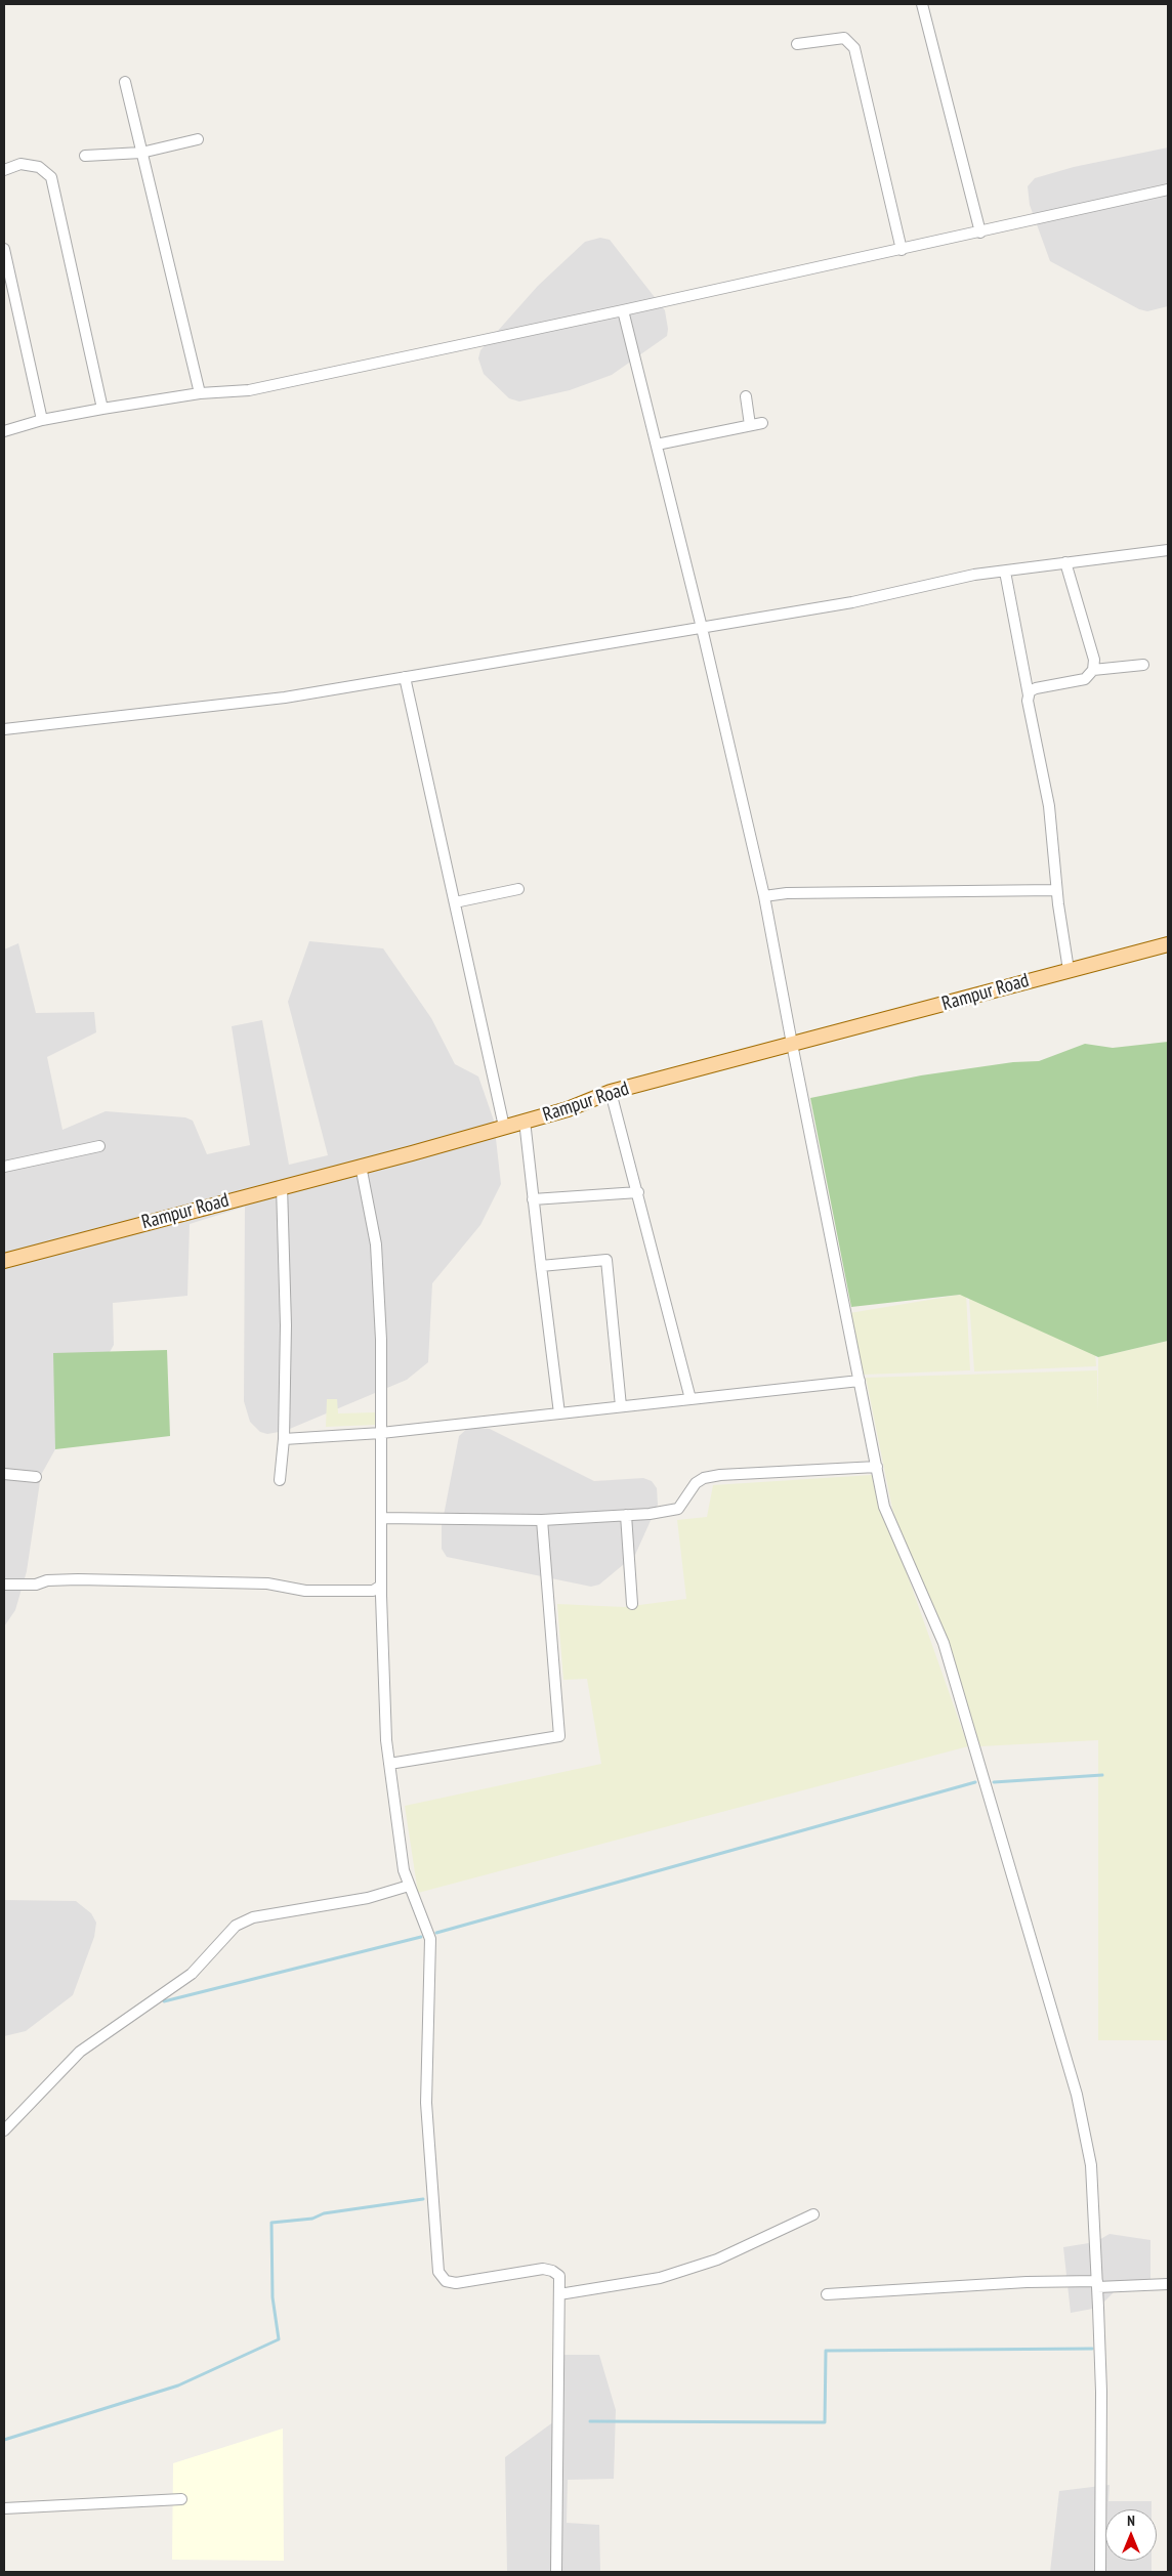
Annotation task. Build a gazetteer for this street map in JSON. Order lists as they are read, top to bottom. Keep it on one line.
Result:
{"streets":{"main road":["Rampur Road"]},"north":"top"}
